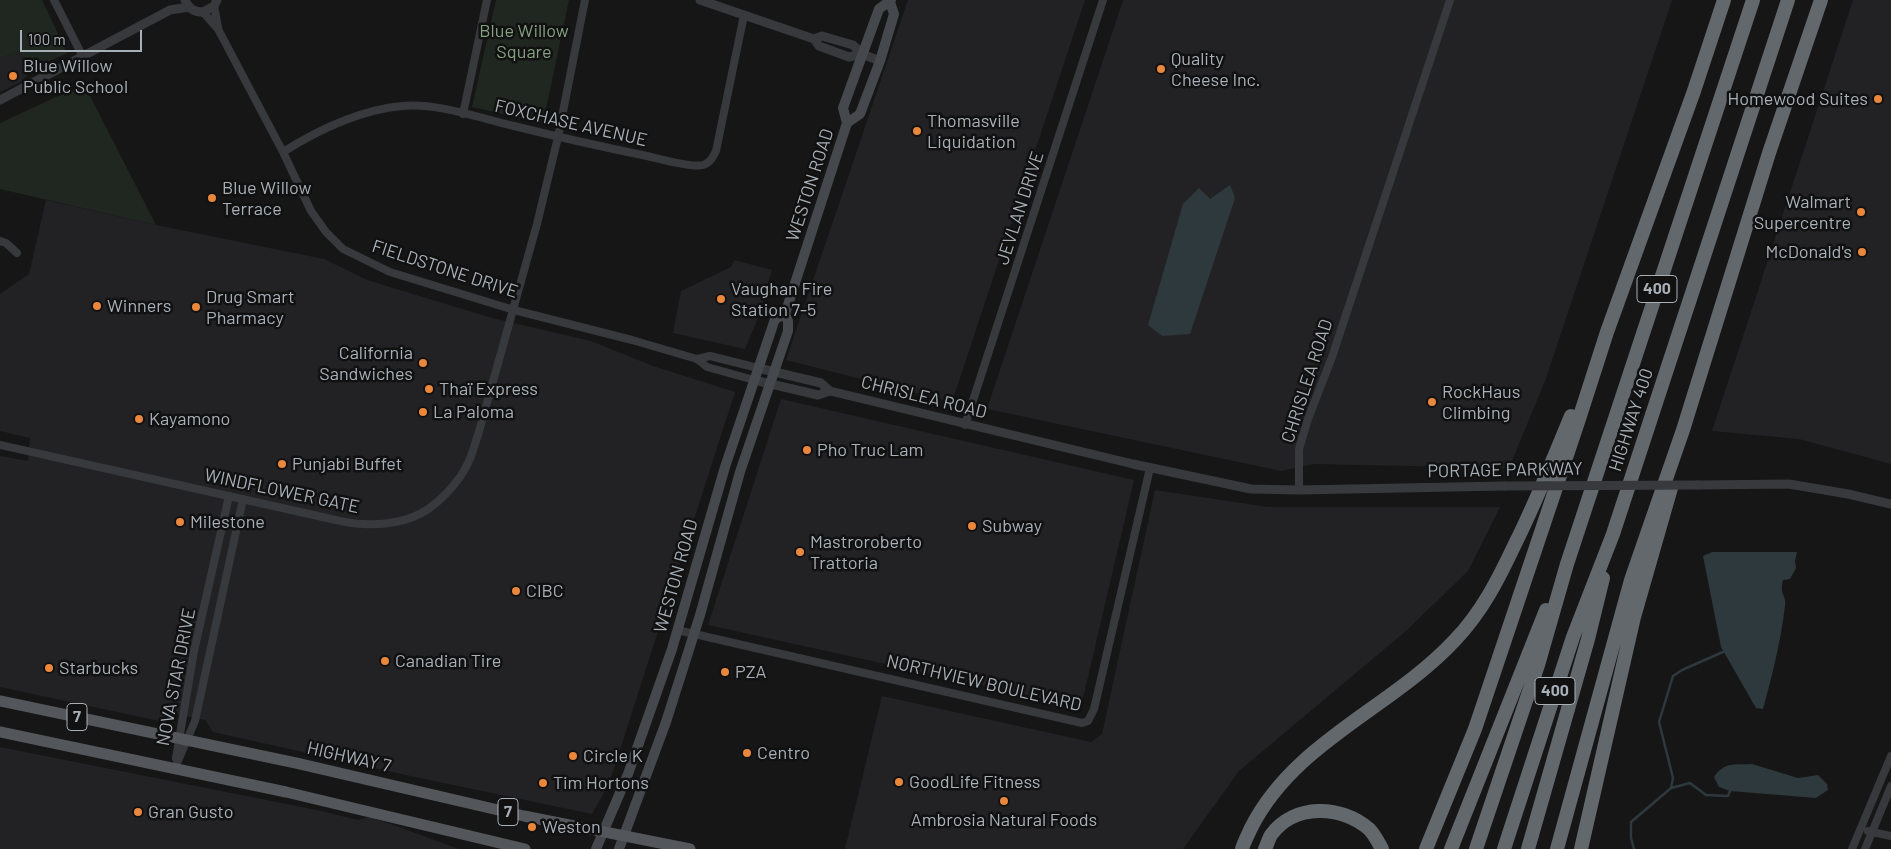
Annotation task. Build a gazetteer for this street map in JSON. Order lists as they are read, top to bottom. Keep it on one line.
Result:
{"streets":{"highway":["400","HIGHWAY 400"],"main road":["WESTON ROAD","7","HIGHWAY 7"],"street":["FOXCHASE AVENUE","JEVLAN DRIVE","FIELDSTONE DRIVE","CHRISLEA ROAD","PORTAGE PARKWAY","WINDFLOWER GATE","NOVA STAR DRIVE","NORTHVIEW BOULEVARD"]},"crossings":[["FOXCHASE AVENUE","FIELDSTONE DRIVE"],["FOXCHASE AVENUE","WINDFLOWER GATE"],["WESTON ROAD","FIELDSTONE DRIVE"],["WESTON ROAD","CHRISLEA ROAD"],["WESTON ROAD","NORTHVIEW BOULEVARD"],["WESTON ROAD","HIGHWAY 7"],["JEVLAN DRIVE","CHRISLEA ROAD"],["FIELDSTONE DRIVE","CHRISLEA ROAD"],["FIELDSTONE DRIVE","WINDFLOWER GATE"],["CHRISLEA ROAD","PORTAGE PARKWAY"],["CHRISLEA ROAD","NORTHVIEW BOULEVARD"],["WINDFLOWER GATE","NOVA STAR DRIVE"],["NOVA STAR DRIVE","7"],["NOVA STAR DRIVE","HIGHWAY 7"]],"parks":["Blue Willow Square"],"places":["Quality Cheese Inc.","Blue Willow Public School","Homewood Suites","Thomasville Liquidation","Blue Willow Terrace","Walmart Supercentre","McDonald's","Vaughan Fire Station 7-5","Winners","Drug Smart Pharmacy","California Sandwiches","Thaï Express","RockHaus Climbing","La Paloma","Kayamono","Pho Truc Lam","Punjabi Buffet","Milestone","Subway","Mastroroberto Trattoria","CIBC","Canadian Tire","Starbucks","PZA","Centro","Circle K","GoodLife Fitness","Tim Hortons","Ambrosia Natural Foods","Gran Gusto","Weston"],"scale_bar":"100 m"}
